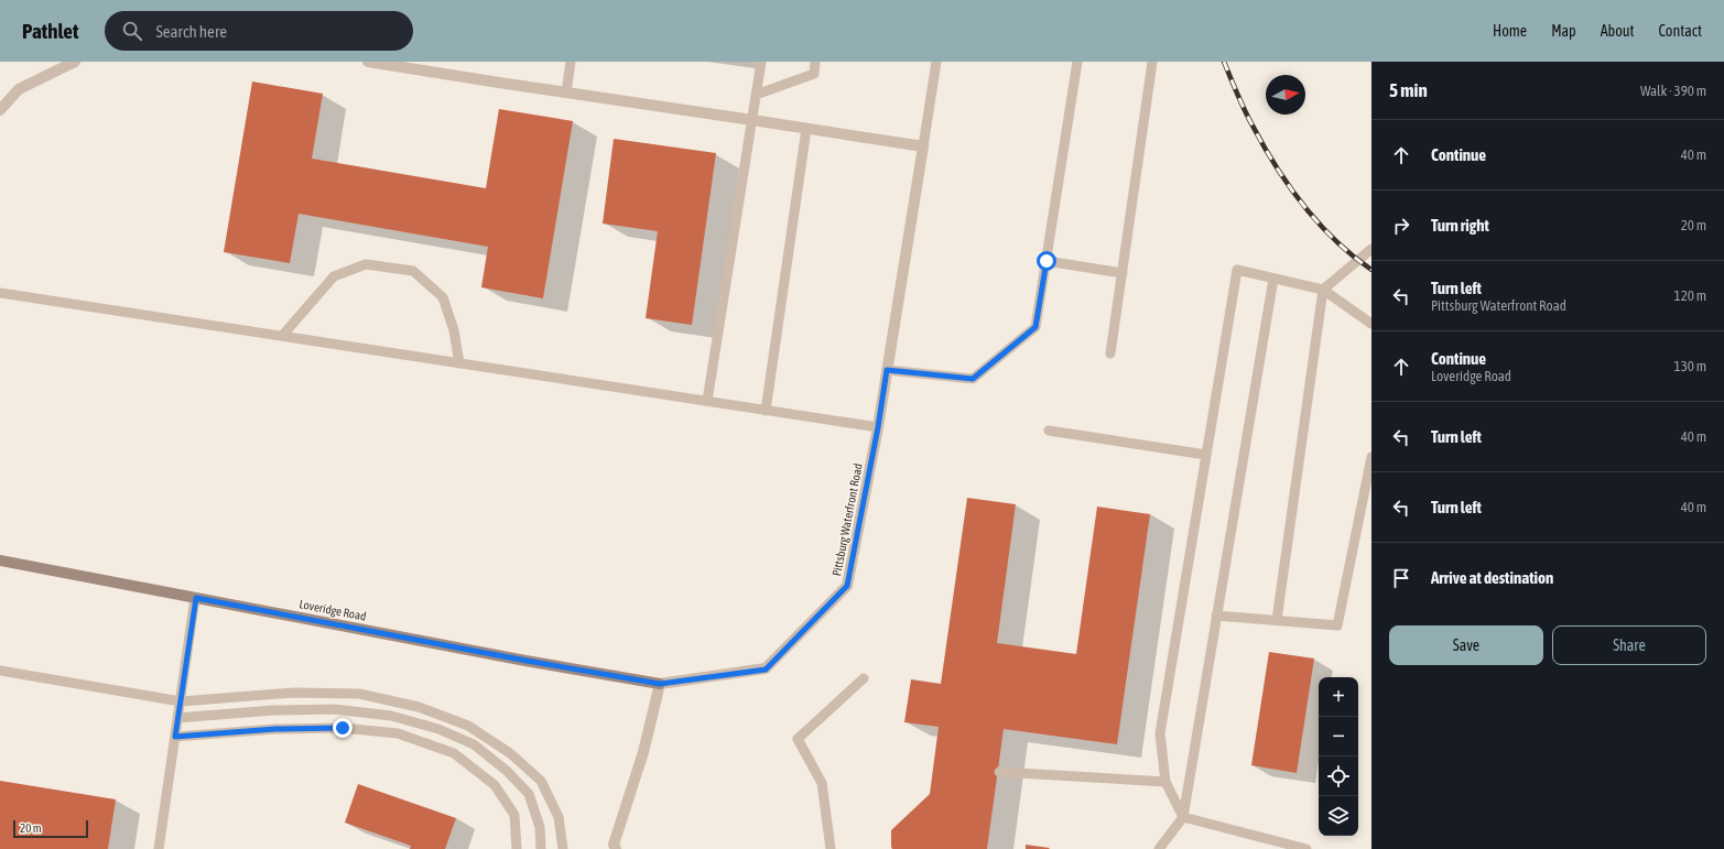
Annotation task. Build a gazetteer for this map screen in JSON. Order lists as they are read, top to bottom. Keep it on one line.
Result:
{"streets":{"street":["Pittsburg Waterfront Road","Loveridge Road"]},"crossings":[["Pittsburg Waterfront Road","Loveridge Road"]],"scale_bar":"20 m","north":"right","page":{"header":"Pathlet","search":"Search here","nav":["Home","Map","About","Contact"],"heading":["5 min","Walk · 390 m"],"list":[["Continue","40 m"],["Turn right","20 m"],["Turn left","Pittsburg Waterfront Road","120 m"],["Continue","Loveridge Road","130 m"],["Turn left","40 m"],["Turn left","40 m"],"Arrive at destination"],"buttons":["Save","Share"],"map_buttons":["+","−"],"scale":"20 m"}}
